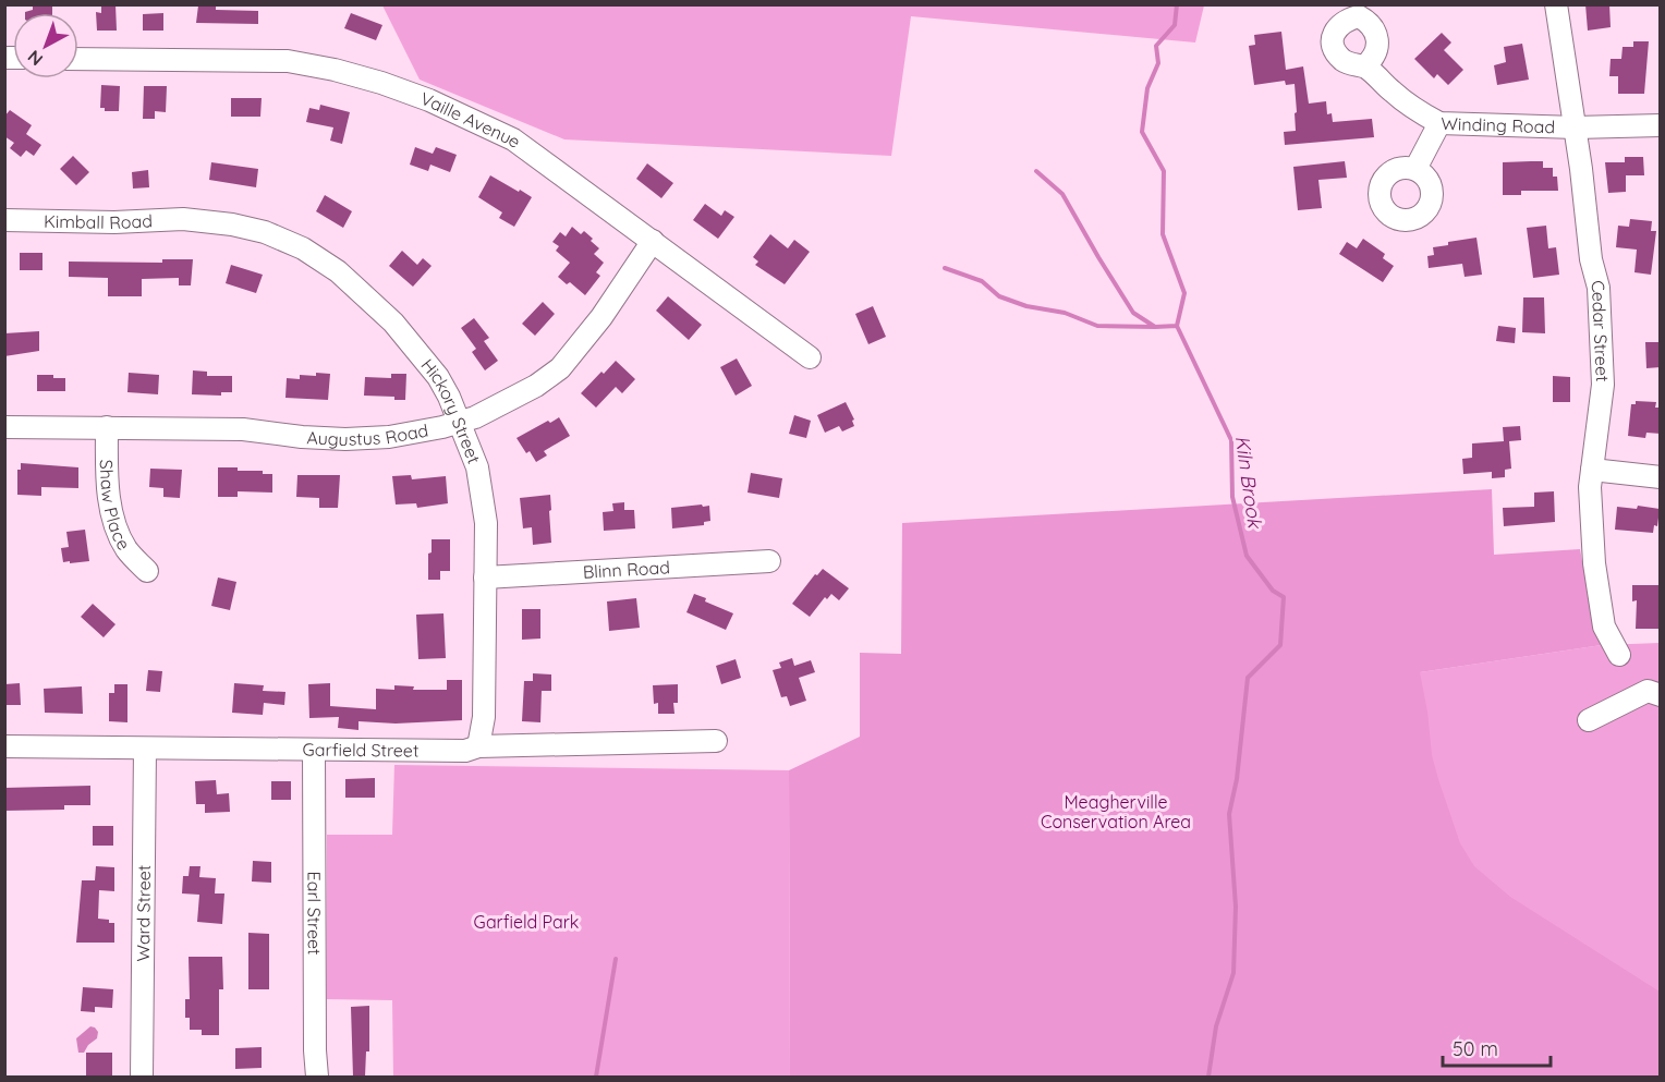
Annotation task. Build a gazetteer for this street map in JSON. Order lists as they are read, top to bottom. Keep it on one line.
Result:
{"streets":{"street":["Vaille Avenue","Winding Road","Kimball Road","Cedar Street","Hickory Street","Augustus Road","Shaw Place","Blinn Road","Garfield Street","Ward Street","Earl Street"]},"crossings":[["Vaille Avenue","Augustus Road"],["Winding Road","Cedar Street"],["Kimball Road","Hickory Street"],["Hickory Street","Augustus Road"],["Hickory Street","Blinn Road"],["Hickory Street","Garfield Street"],["Augustus Road","Shaw Place"],["Garfield Street","Ward Street"],["Garfield Street","Earl Street"]],"water":["Kiln Brook"],"parks":["Meagherville Conservation Area","Garfield Park"],"scale_bar":"50 m","north":"bottom left"}
